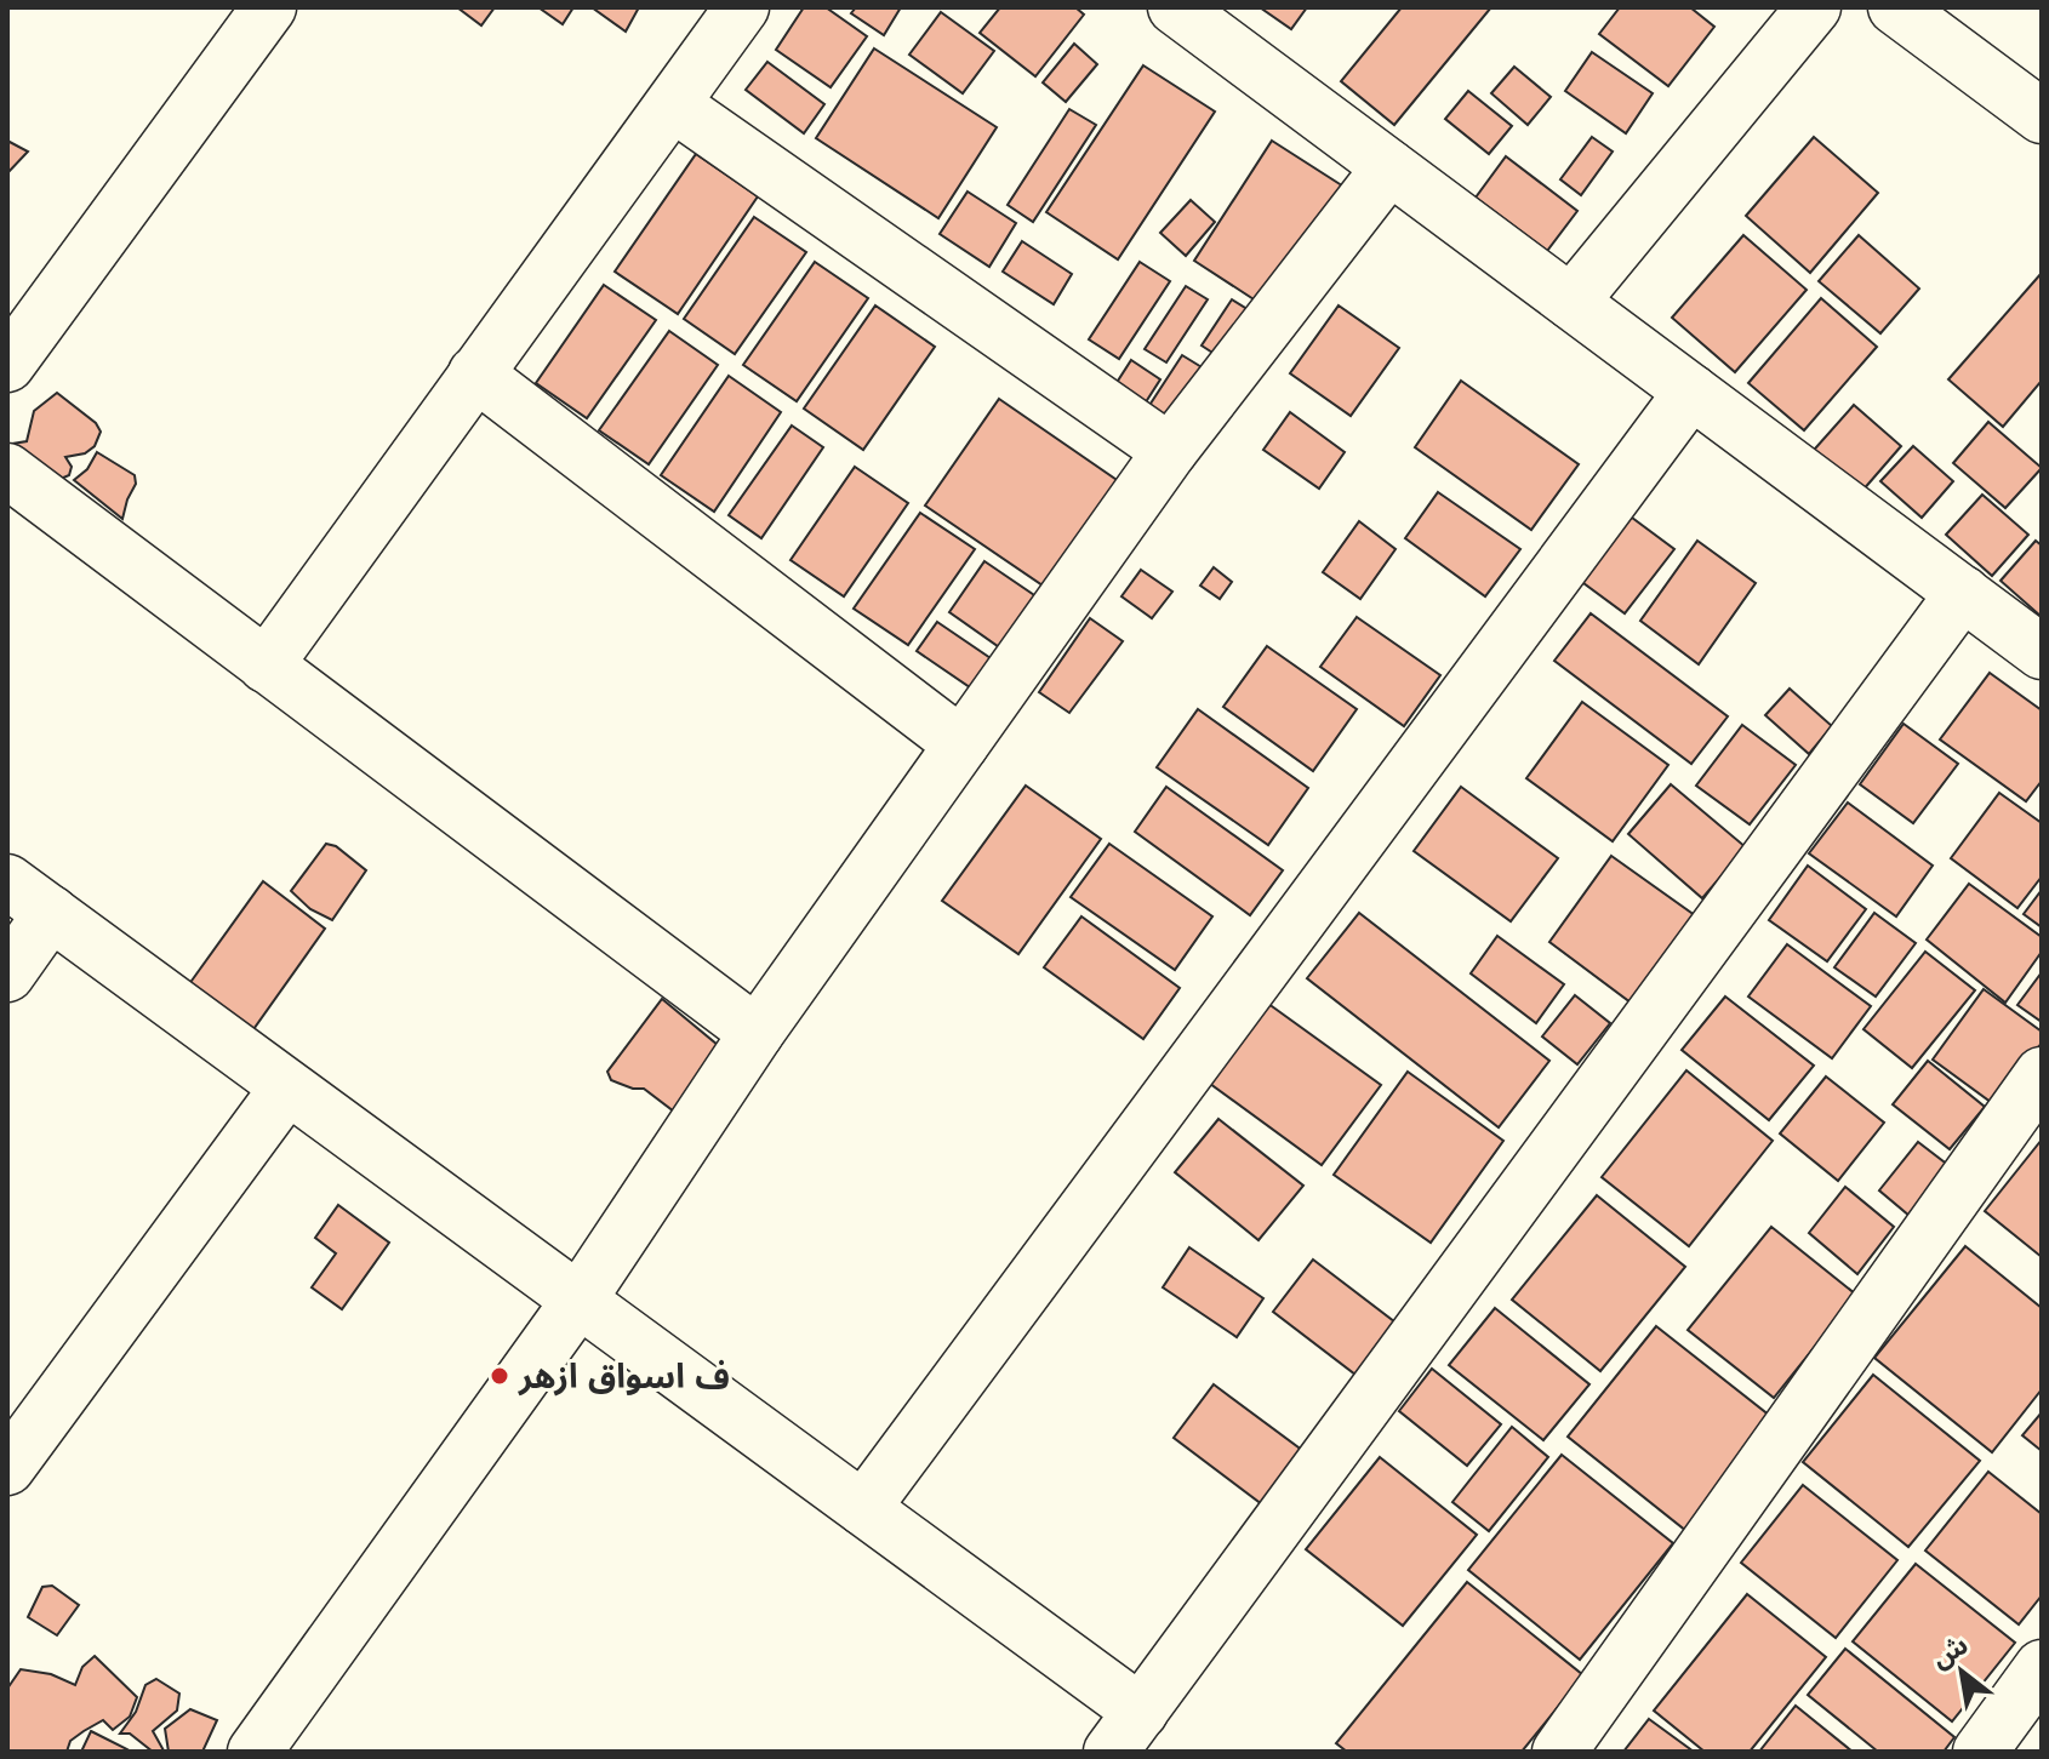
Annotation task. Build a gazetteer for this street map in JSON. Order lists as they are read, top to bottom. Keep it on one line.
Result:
{"places":["ف اسواق ازهر"],"north":"top left"}
